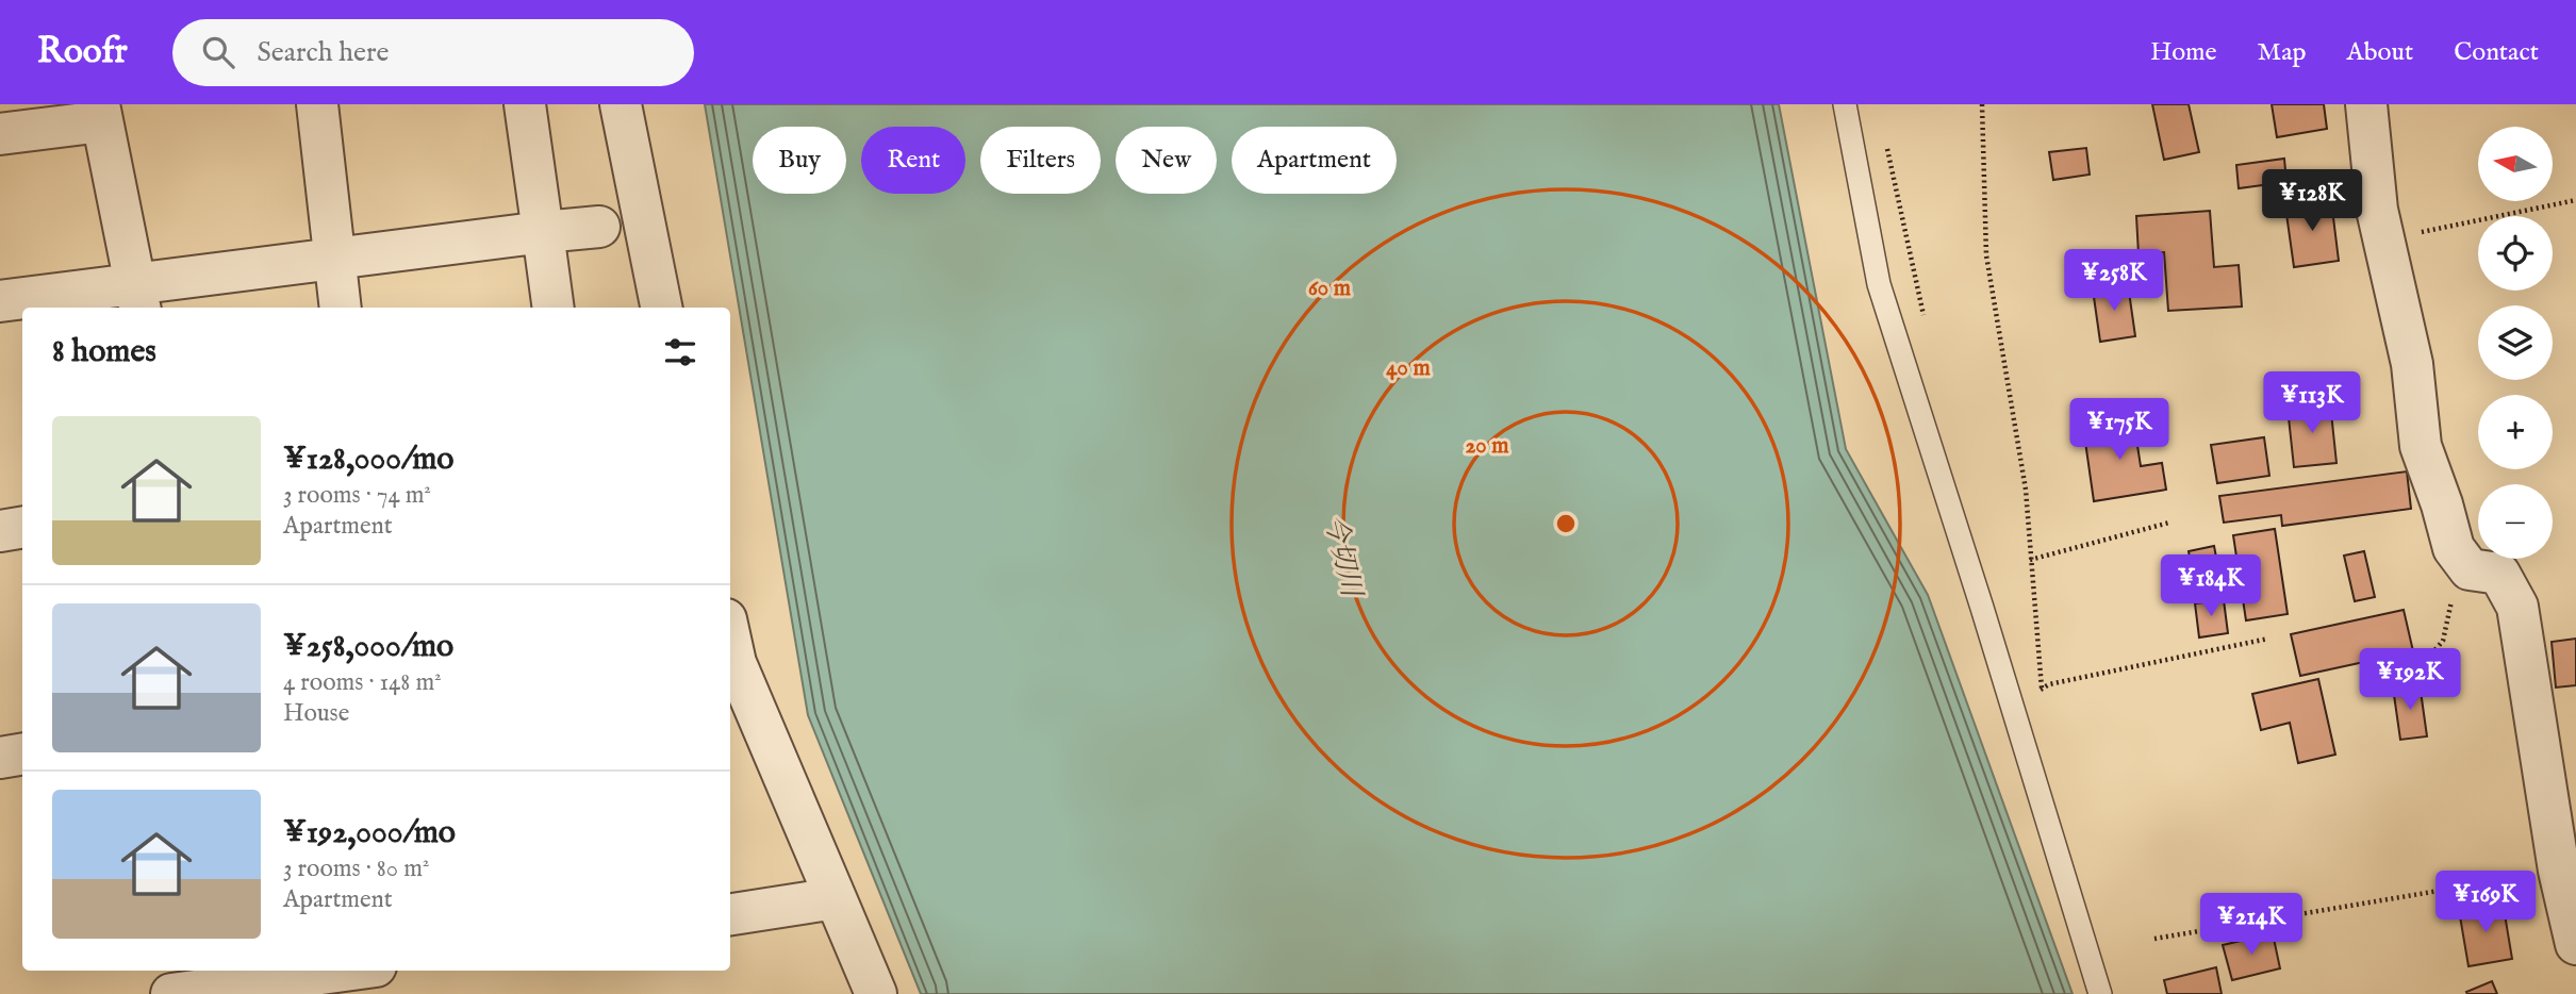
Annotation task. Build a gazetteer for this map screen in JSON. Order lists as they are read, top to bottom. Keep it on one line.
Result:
{"water":["今切川"],"north":"left","page":{"header":"Roofr","search":"Search here","nav":["Home","Map","About","Contact"],"map_buttons":["+","−"],"chip":["Buy","Rent","Filters","New","Apartment"],"price":["¥128K","¥258K","¥113K","¥175K","¥184K","¥192K","¥169K","¥214K"],"heading":"8 homes","list":[{"name":"¥128,000/mo","note":"3 rooms · 74 m² · Apartment"},{"name":"¥258,000/mo","note":"4 rooms · 148 m² · House"},{"name":"¥192,000/mo","note":"3 rooms · 80 m² · Apartment"}]},"rings":["60 m","40 m","20 m"]}
